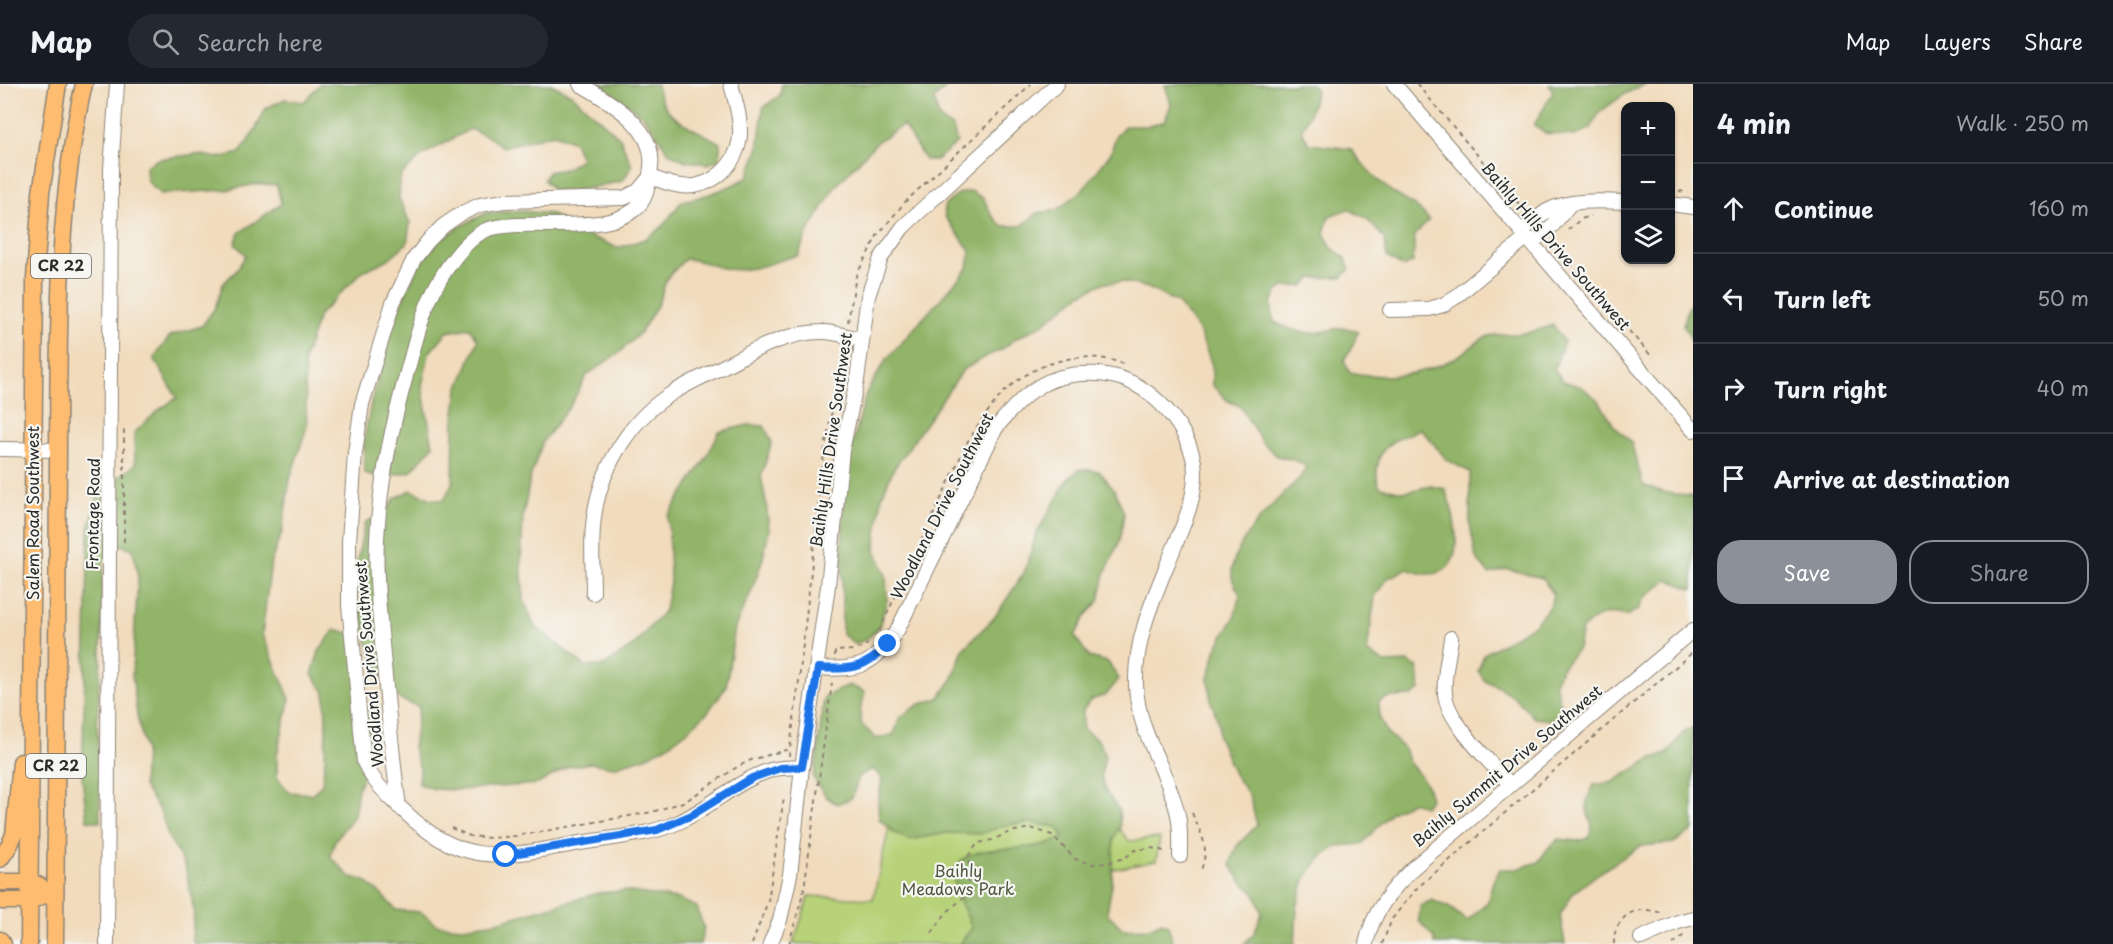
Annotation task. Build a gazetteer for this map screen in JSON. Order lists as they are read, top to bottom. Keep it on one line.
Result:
{"streets":{"main road":["CR 22","Salem Road Southwest"],"street":["Baihly Hills Drive Southwest","Woodland Drive Southwest","Frontage Road","Baihly Summit Drive Southwest"]},"crossings":[["Baihly Hills Drive Southwest","Woodland Drive Southwest"]],"parks":["Baihly Meadows Park"],"page":{"header":"Map","search":"Search here","nav":["Map","Layers","Share"],"heading":["4 min","Walk · 250 m"],"map_buttons":["+","−"],"list":[["Continue","160 m"],["Turn left","50 m"],["Turn right","40 m"],"Arrive at destination"],"buttons":["Save","Share"]}}
